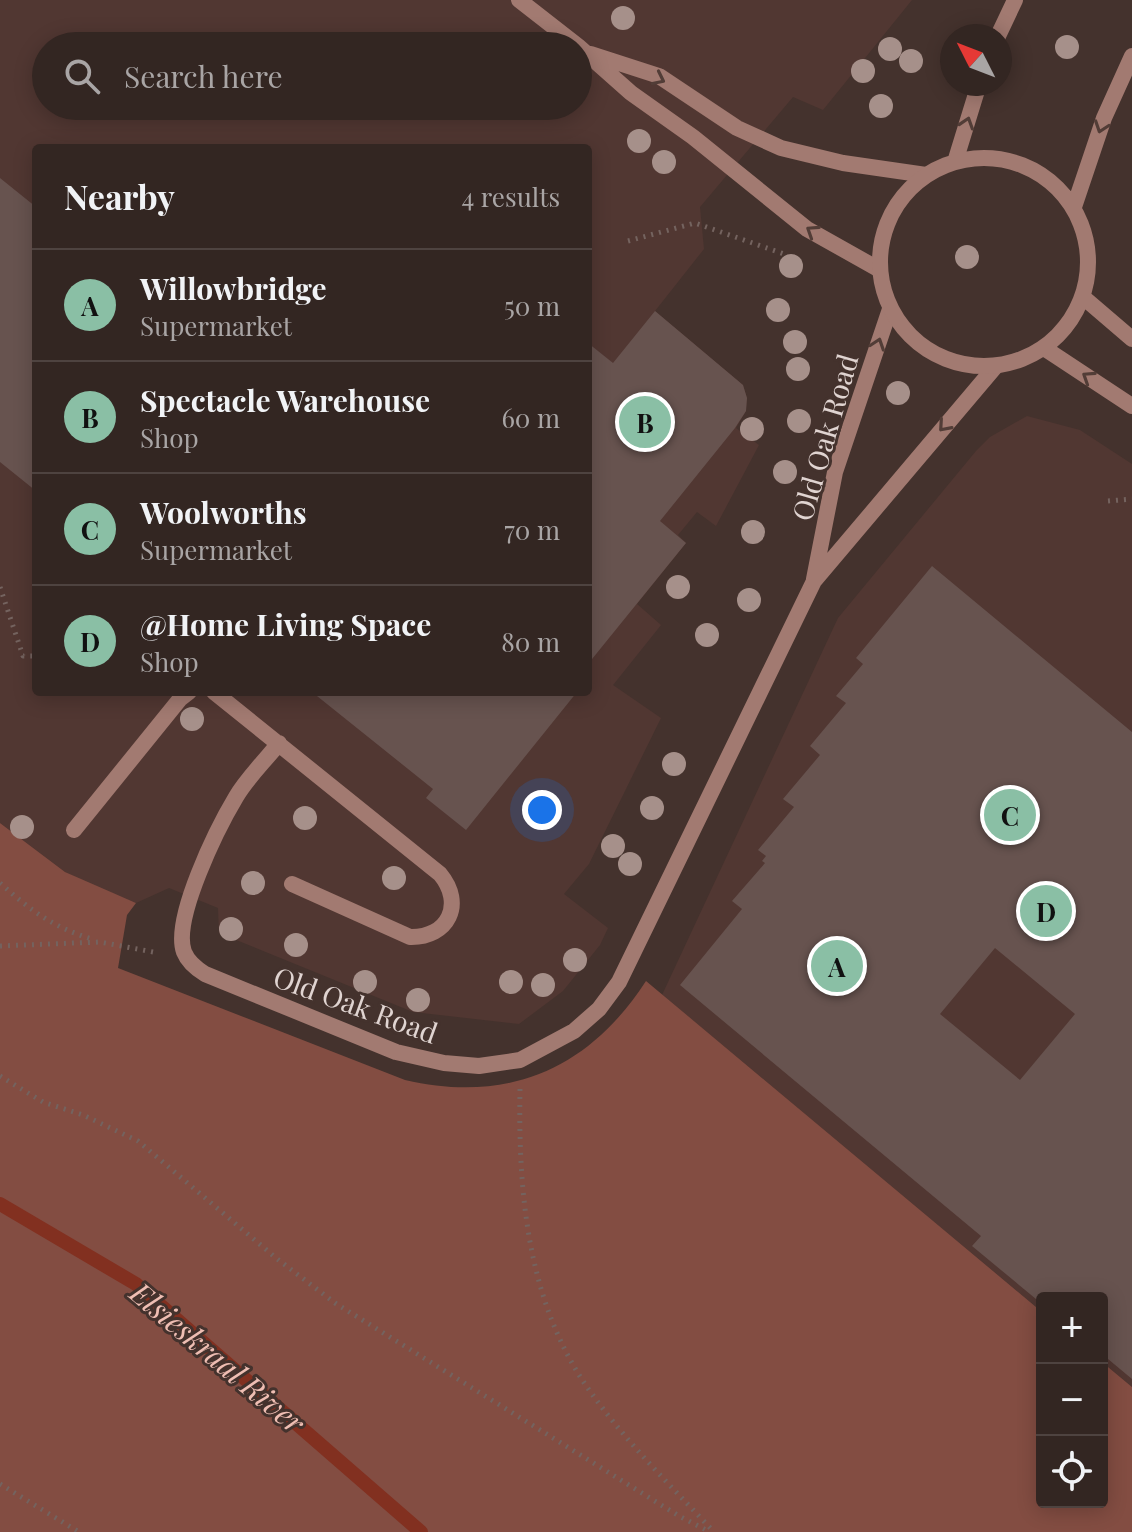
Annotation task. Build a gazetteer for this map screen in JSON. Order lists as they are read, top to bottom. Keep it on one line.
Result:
{"streets":{"street":["Old Oak Road"]},"water":["Elsieskraal River"],"north":"top left","page":{"search":"Search here","heading":["Nearby","4 results"],"list":[{"mark":"A","name":"Willowbridge","note":"Supermarket","value":"50 m"},{"mark":"B","name":"Spectacle Warehouse","note":"Shop","value":"60 m"},{"mark":"C","name":"Woolworths","note":"Supermarket","value":"70 m"},{"mark":"D","name":"@Home Living Space","note":"Shop","value":"80 m"}],"pins":["B","C","D","A"],"map_buttons":["+","−"]}}
